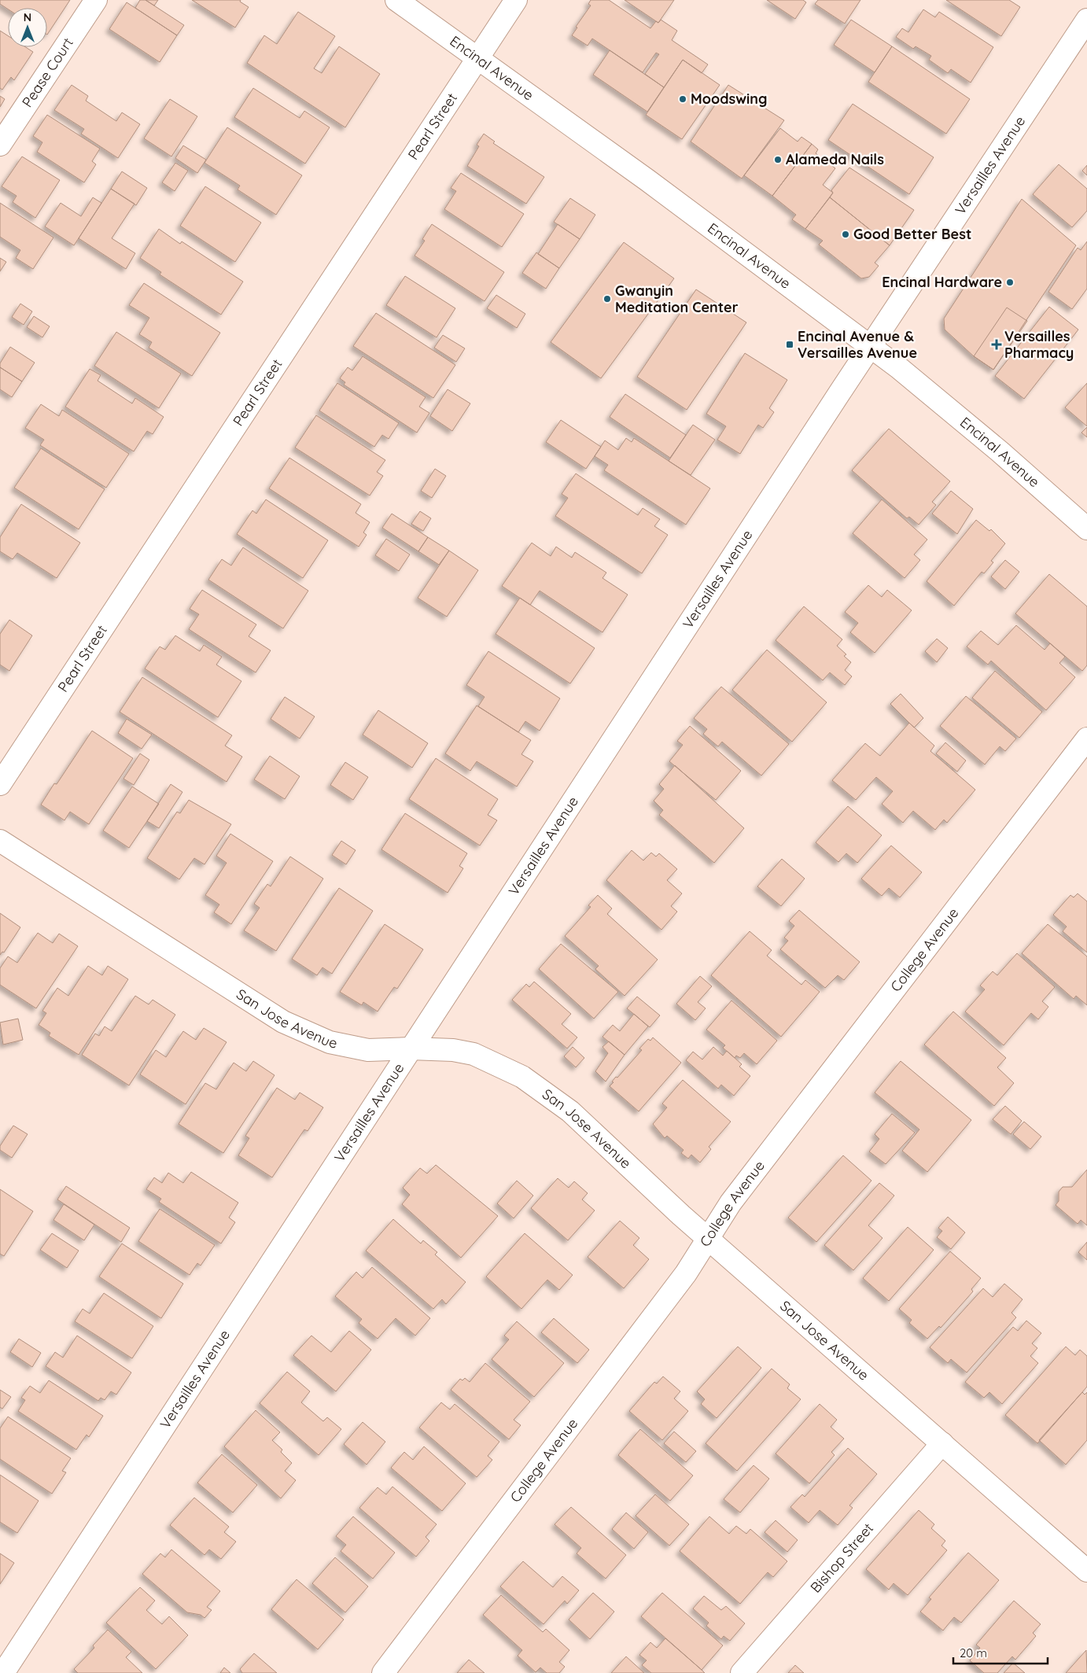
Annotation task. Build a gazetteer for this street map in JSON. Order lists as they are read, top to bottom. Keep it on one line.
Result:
{"streets":{"street":["Encinal Avenue","Pease Court","Pearl Street","Versailles Avenue","College Avenue","San Jose Avenue","Bishop Street"]},"crossings":[["Encinal Avenue","Pearl Street"],["Encinal Avenue","Versailles Avenue"],["Versailles Avenue","San Jose Avenue"],["College Avenue","San Jose Avenue"],["San Jose Avenue","Bishop Street"]],"places":{"other":["Moodswing","Alameda Nails","Good Better Best","Encinal Hardware","Gwanyin Meditation Center"],"transit":["Encinal Avenue & Versailles Avenue"],"health":["Versailles Pharmacy"]},"scale_bar":"20 m","north":"top"}
